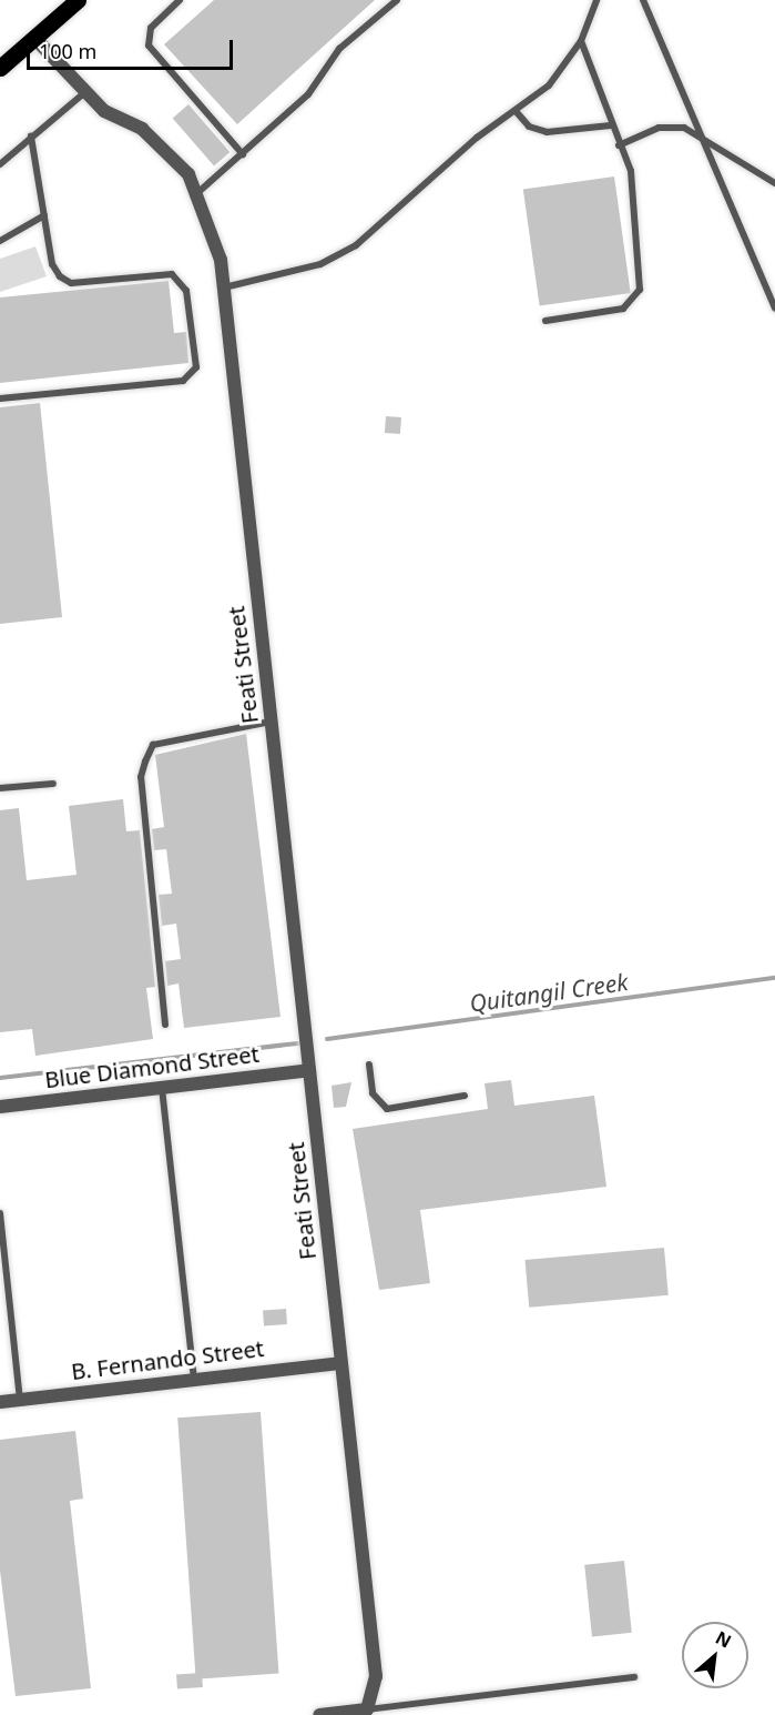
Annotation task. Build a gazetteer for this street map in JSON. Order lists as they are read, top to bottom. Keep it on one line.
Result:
{"streets":{"street":["Feati Street","Blue Diamond Street","B. Fernando Street"]},"crossings":[["Feati Street","Blue Diamond Street"],["Feati Street","B. Fernando Street"]],"water":["Quitangil Creek"],"scale_bar":"100 m","north":"top right"}
